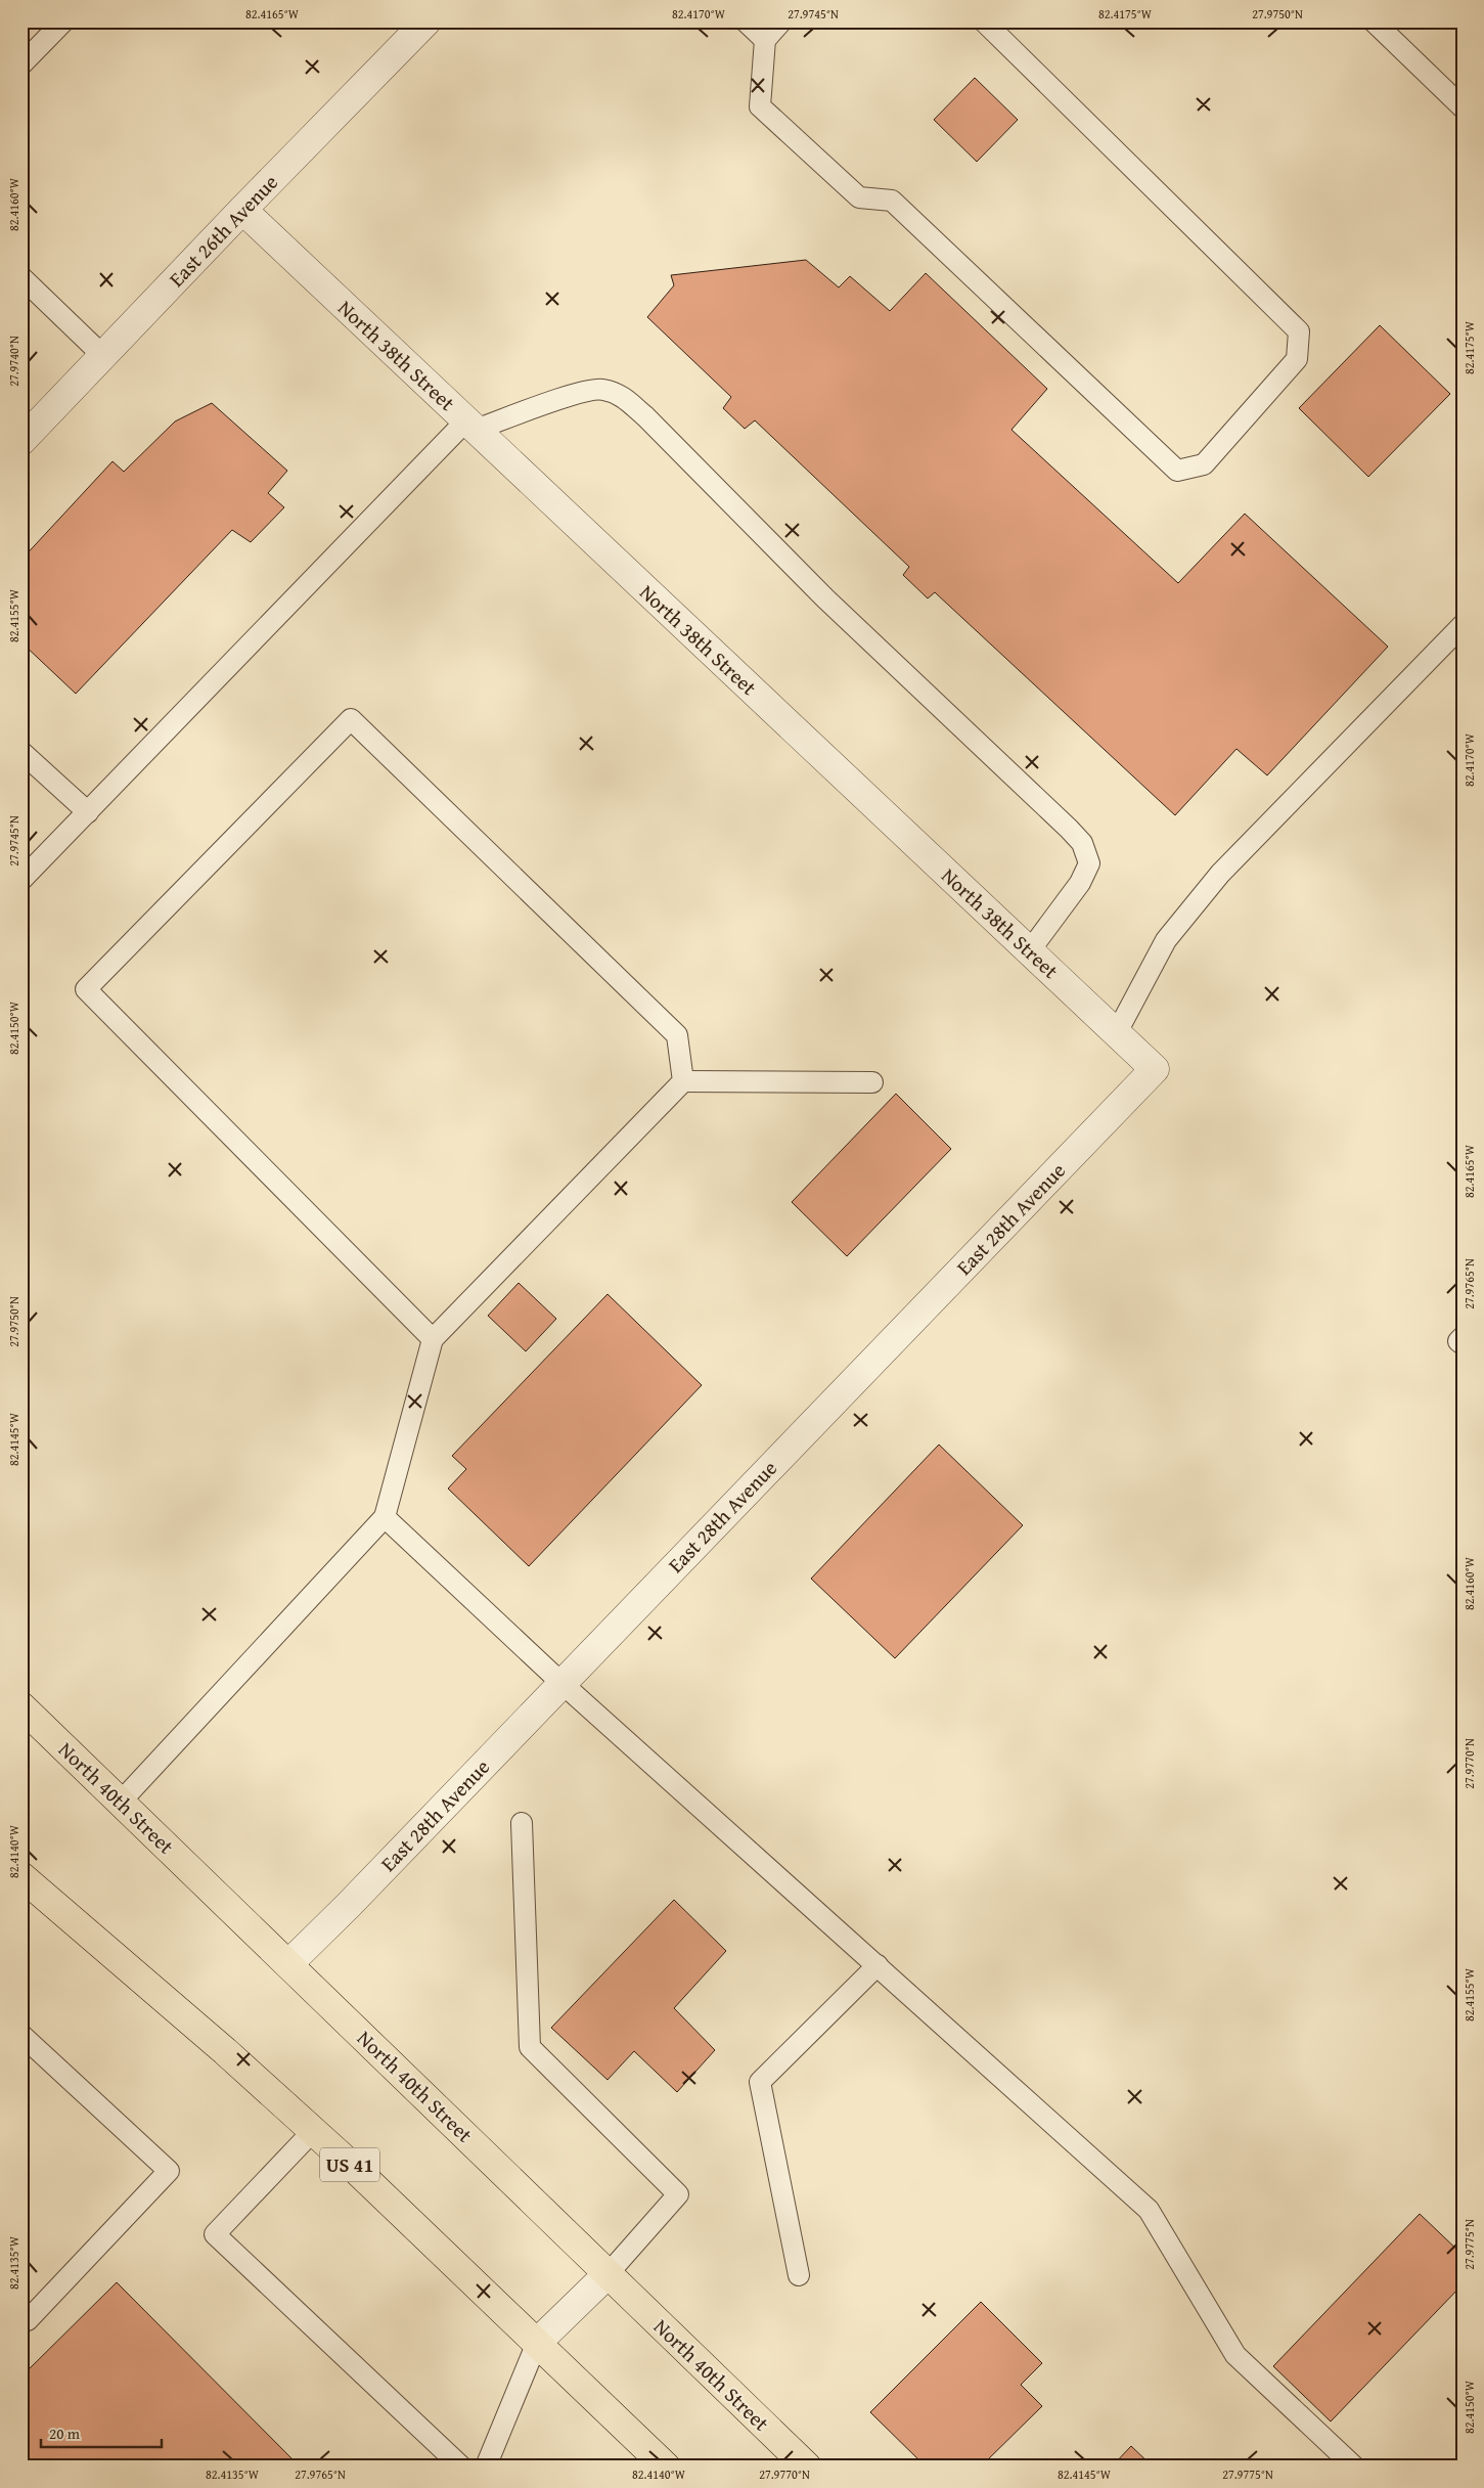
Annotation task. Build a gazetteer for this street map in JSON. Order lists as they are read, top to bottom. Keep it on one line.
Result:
{"streets":{"main road":["North 40th Street","US 41"],"street":["East 26th Avenue","North 38th Street","East 28th Avenue"]},"crossings":[["East 26th Avenue","North 38th Street"],["North 38th Street","East 28th Avenue"],["East 28th Avenue","North 40th Street"]],"scale_bar":"20 m","coordinates":["82.4165°W","82.4170°W","27.9745°N","82.4175°W","27.9750°N","82.4160°W","27.9740°N","82.4155°W","82.4150°W","27.9765°N","82.4145°W","27.9770°N","82.4140°W","27.9775°N","82.4135°W"]}
